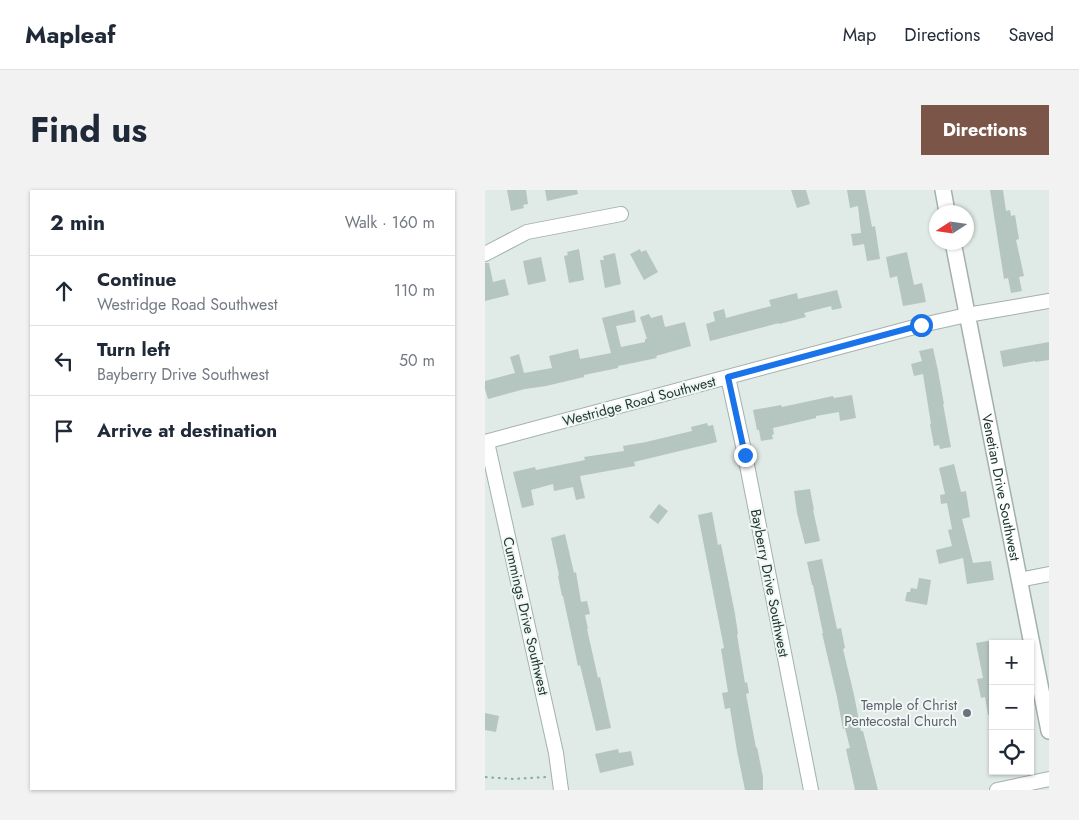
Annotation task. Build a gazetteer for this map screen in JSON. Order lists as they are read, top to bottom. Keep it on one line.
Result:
{"streets":{"street":["Westridge Road Southwest","Venetian Drive Southwest","Bayberry Drive Southwest","Cummings Drive Southwest"]},"crossings":[["Westridge Road Southwest","Venetian Drive Southwest"],["Westridge Road Southwest","Bayberry Drive Southwest"],["Westridge Road Southwest","Cummings Drive Southwest"]],"places":["Temple of Christ Pentecostal Church"],"north":"left","page":{"header":"Mapleaf","nav":["Map","Directions","Saved"],"title":"Find us","buttons":"Directions","heading":["2 min","Walk · 160 m"],"list":[["Continue","Westridge Road Southwest","110 m"],["Turn left","Bayberry Drive Southwest","50 m"],"Arrive at destination"],"map_buttons":["+","−"]}}
